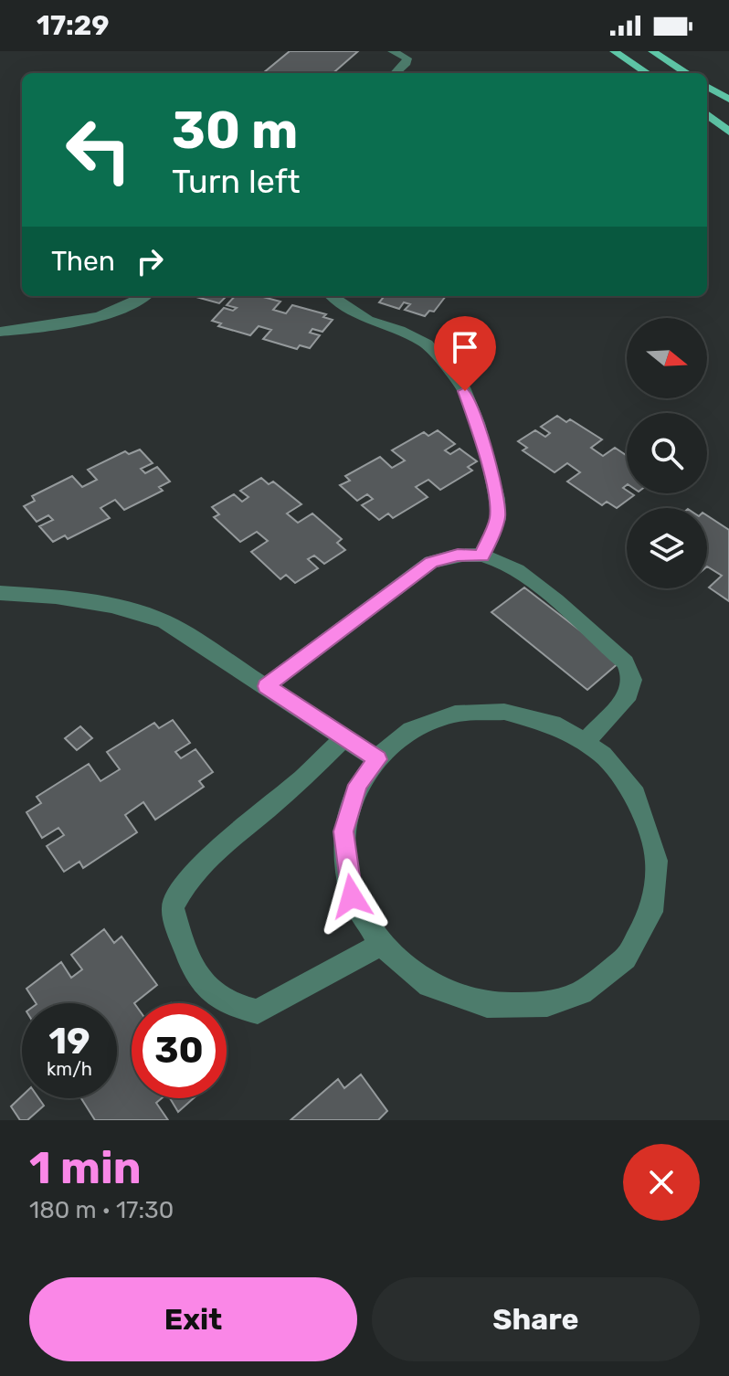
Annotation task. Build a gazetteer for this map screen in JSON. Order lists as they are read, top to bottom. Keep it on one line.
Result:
{"north":"right","page":{"status":"17:29","turn":["30 m","Turn left"],"then":"Then","speed":"19 km/h","limit":"30","heading":["1 min","180 m · 17:30"],"buttons":["Exit","Share"]}}
